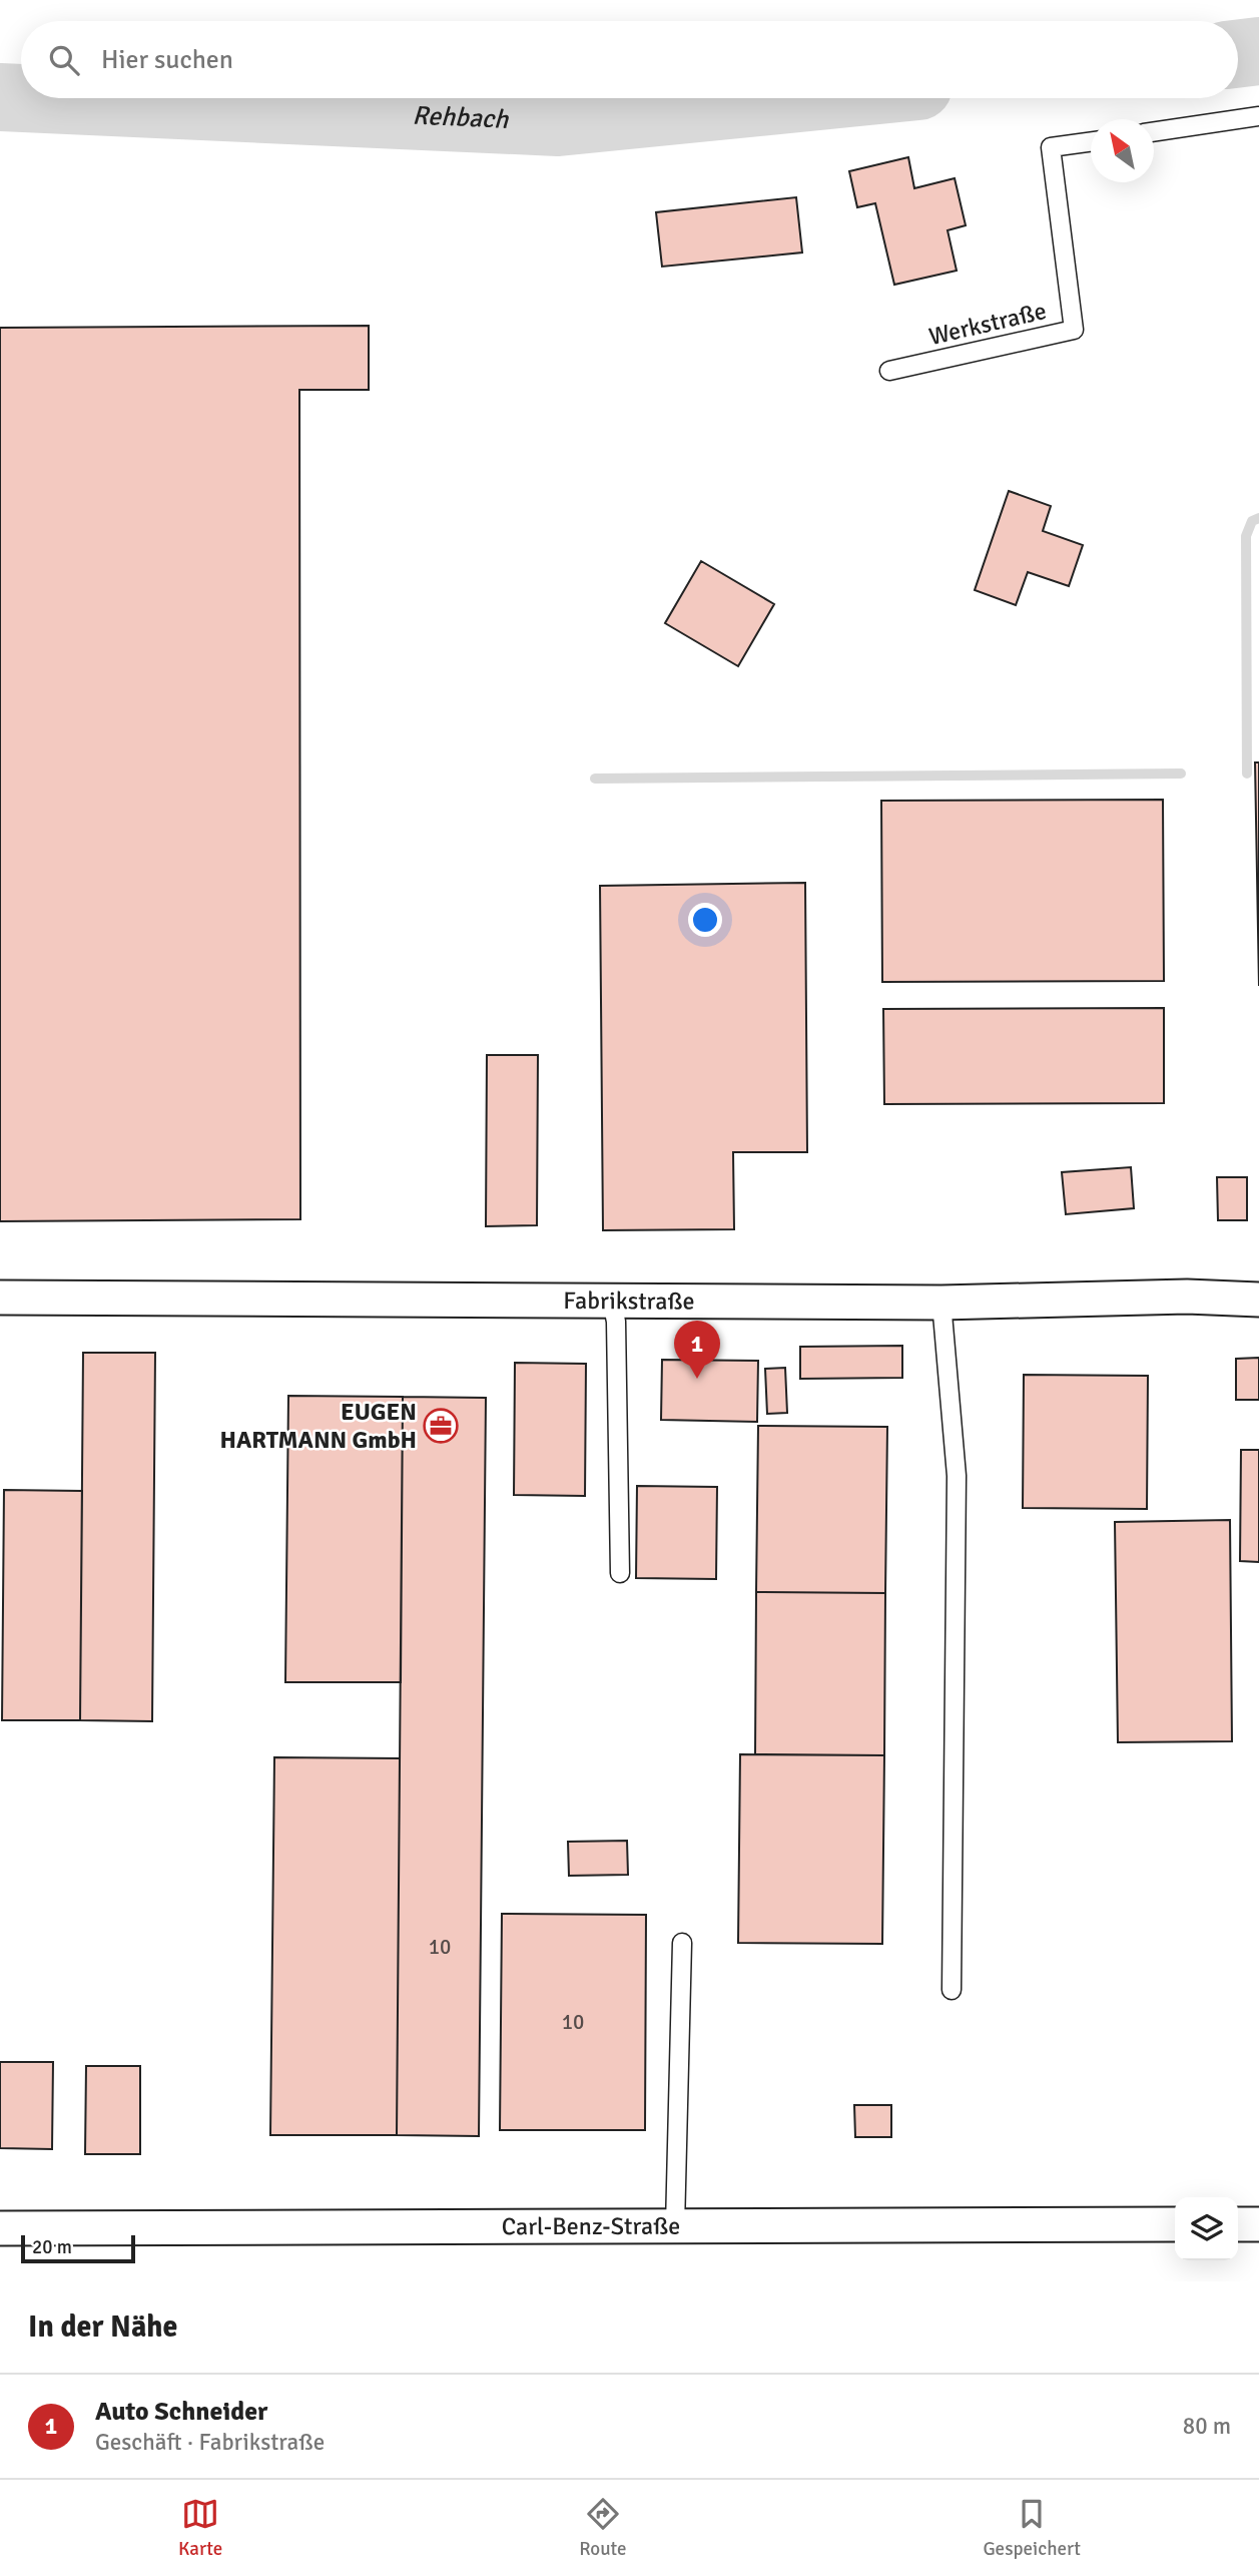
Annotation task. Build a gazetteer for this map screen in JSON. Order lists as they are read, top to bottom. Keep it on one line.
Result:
{"streets":{"street":["Fabrikstraße","Carl-Benz-Straße"],"lane":["Werkstraße"]},"water":["Rehbach"],"places":{"office":["EUGEN HARTMANN GmbH"]},"house_numbers":["10","10"],"scale_bar":"20 m","north":"top left","page":{"search":"Hier suchen","pins":"1","scale":"20 m","heading":"In der Nähe","list":[{"mark":"1","name":"Auto Schneider","note":"Geschäft · Fabrikstraße","value":"80 m"}],"nav":["Karte","Route","Gespeichert"]}}
